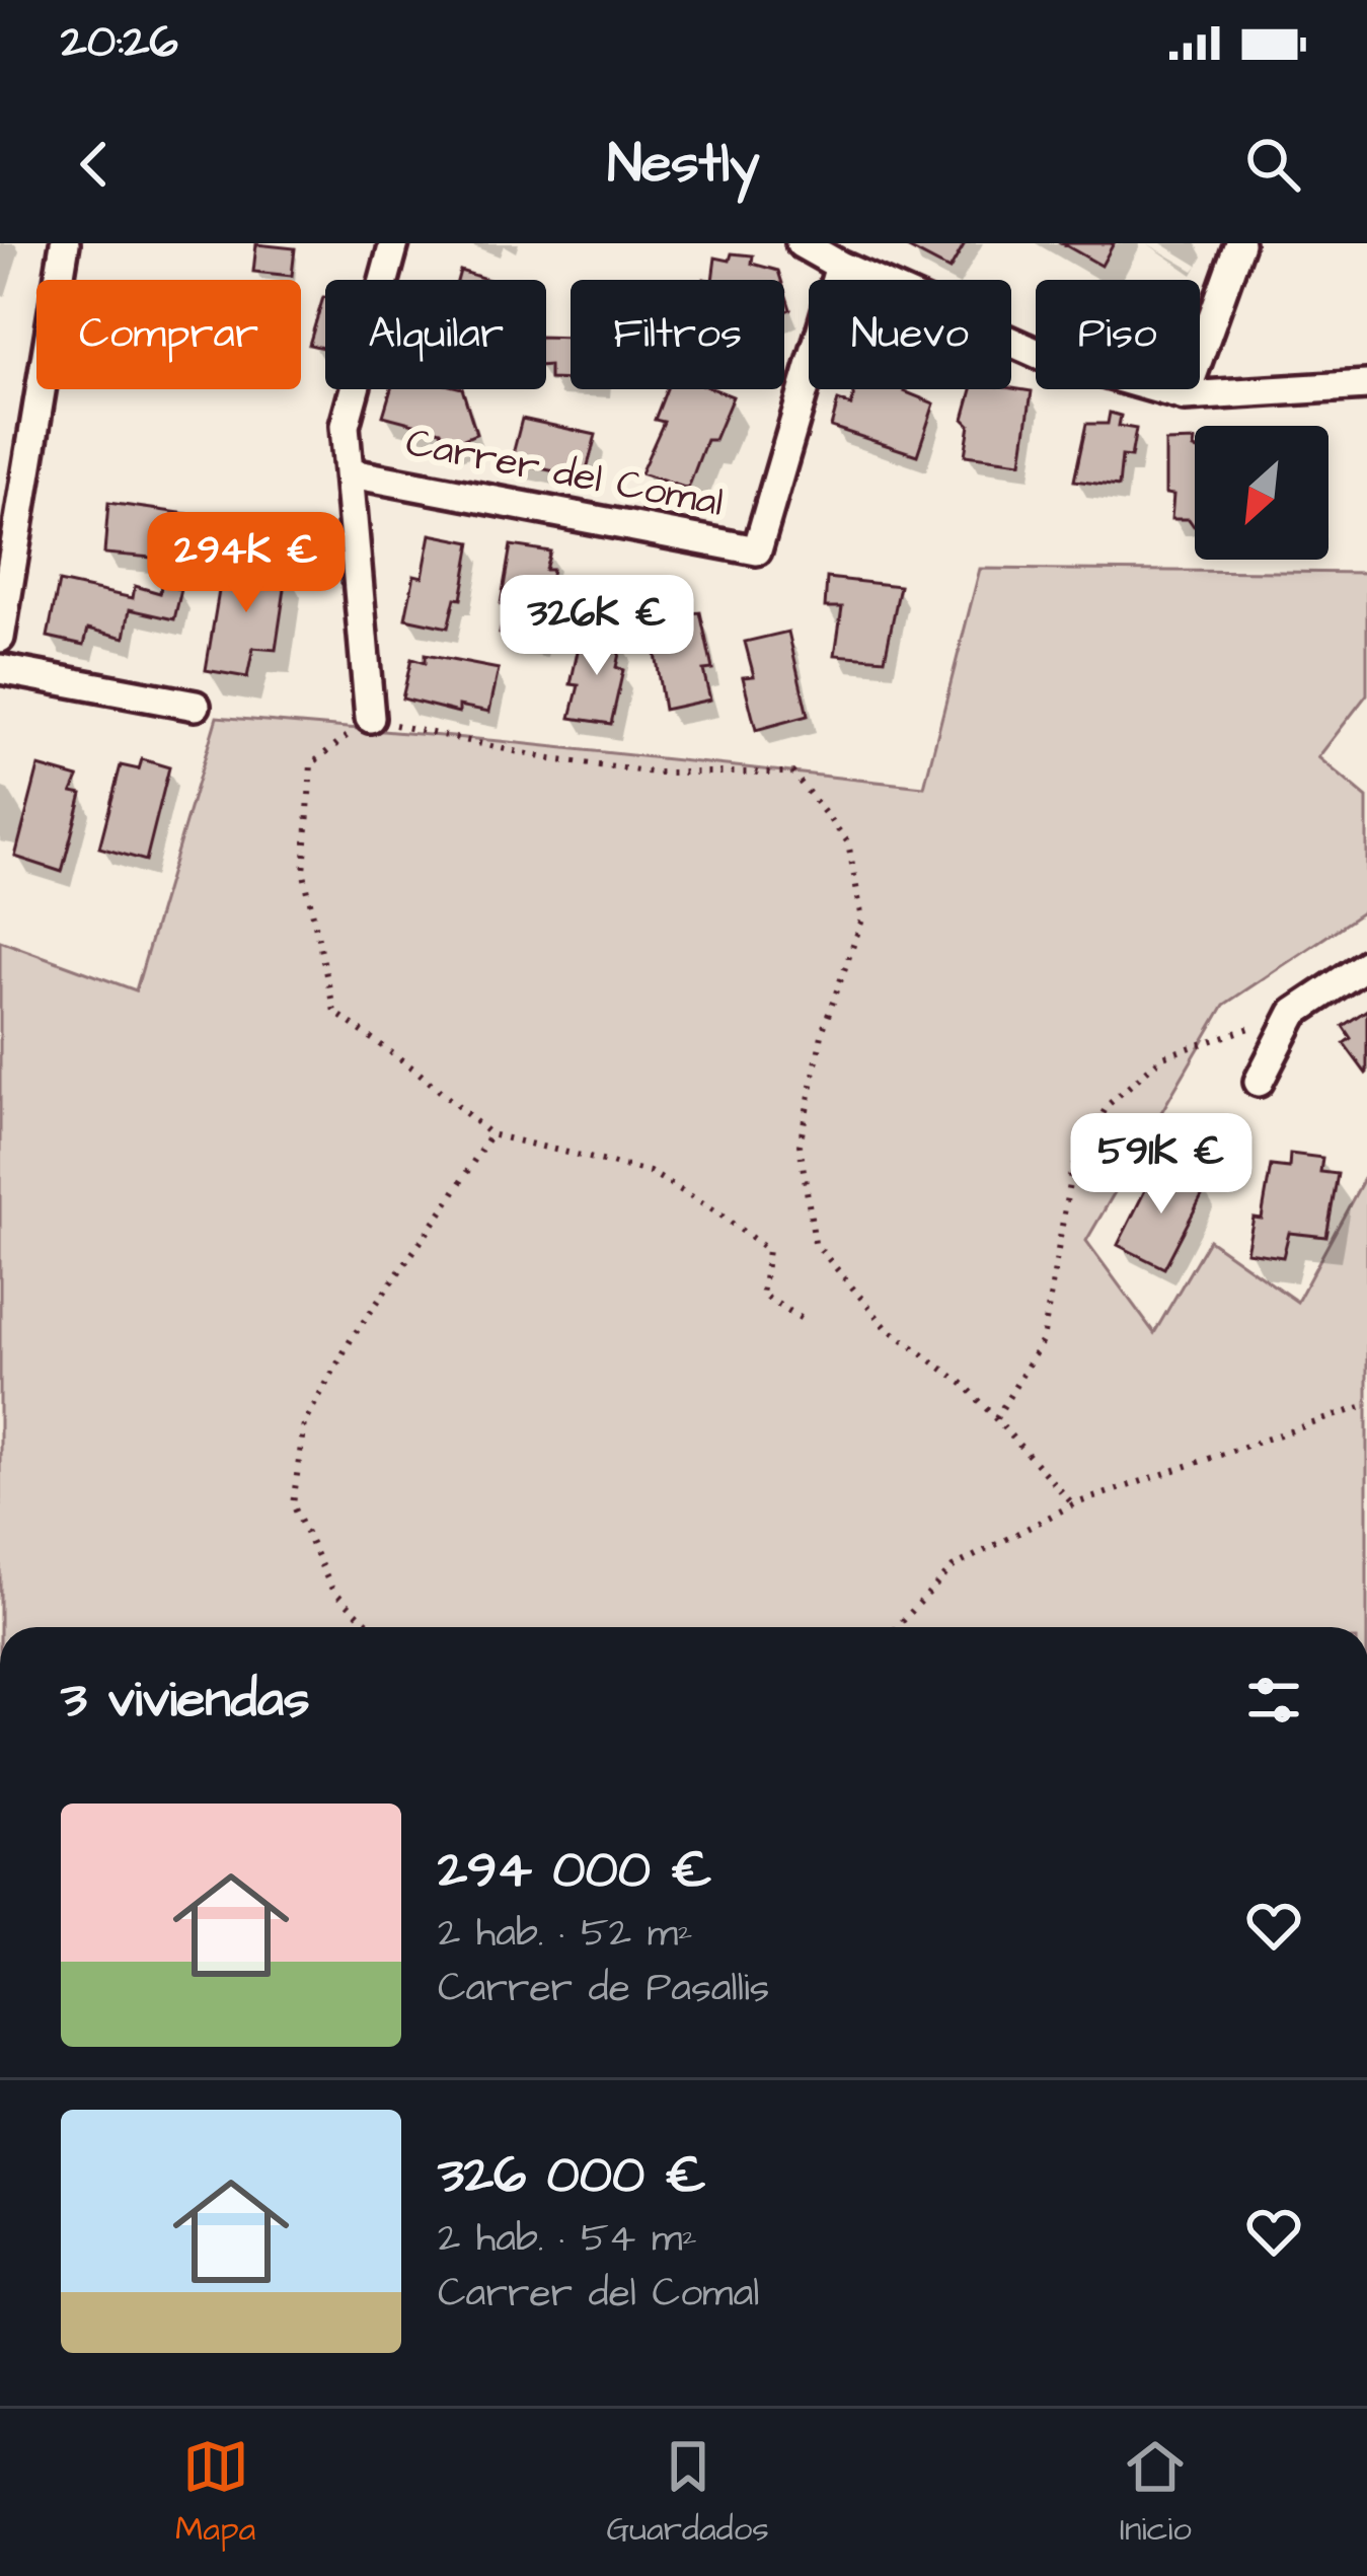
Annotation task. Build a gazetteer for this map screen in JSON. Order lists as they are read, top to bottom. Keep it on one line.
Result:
{"streets":{"street":["Carrer del Comal"]},"north":"bottom left","page":{"status":"20:26","header":"Nestly","chip":["Comprar","Alquilar","Filtros","Nuevo","Piso"],"price":["294K €","326K €","591K €"],"heading":"3 viviendas","list":[{"name":"294 000 €","note":"2 hab. · 52 m² · Carrer de Pasallis"},{"name":"326 000 €","note":"2 hab. · 54 m² · Carrer del Comal"}],"tabs":["Mapa","Guardados","Inicio"]}}
